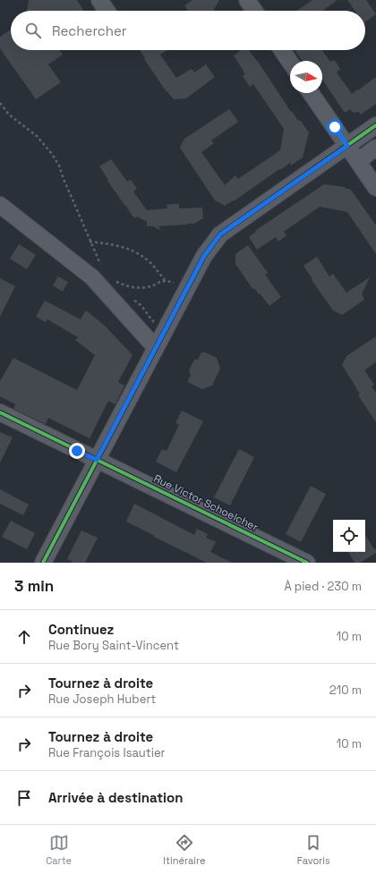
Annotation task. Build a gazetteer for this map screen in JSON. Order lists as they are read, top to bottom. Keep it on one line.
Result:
{"streets":{"street":["Rue Victor Schoelcher"]},"north":"right","page":{"search":"Rechercher","heading":["3 min","À pied · 230 m"],"list":[["Continuez","Rue Bory Saint-Vincent","10 m"],["Tournez à droite","Rue Joseph Hubert","210 m"],["Tournez à droite","Rue François Isautier","10 m"],"Arrivée à destination"],"nav":["Carte","Itinéraire","Favoris"]}}
